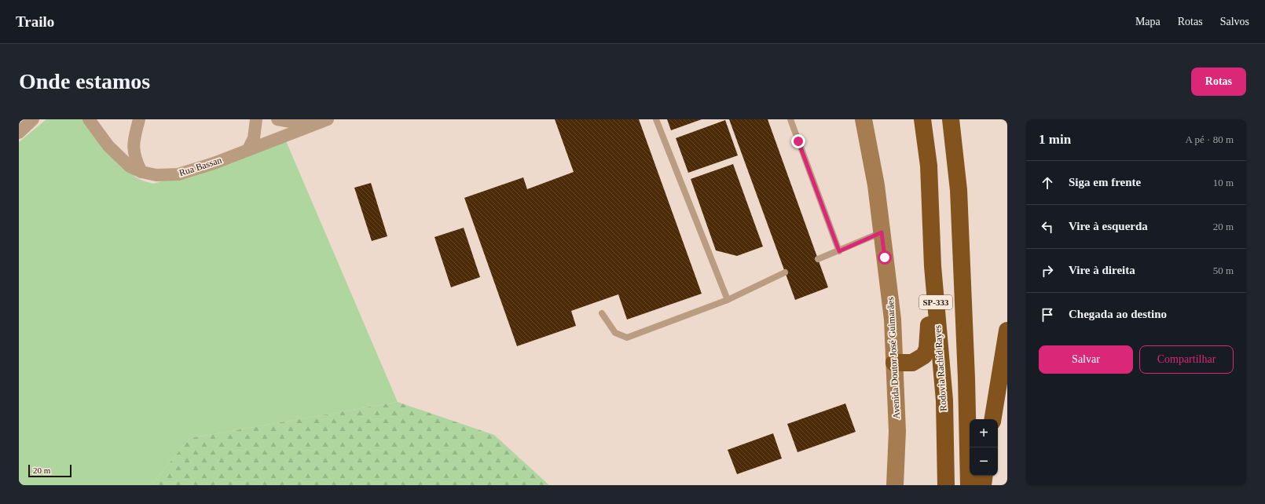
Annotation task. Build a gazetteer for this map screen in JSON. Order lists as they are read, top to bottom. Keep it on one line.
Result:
{"streets":{"highway":["SP-333","Rodovia Rachid Rayes"],"street":["Rua Bassan","Avenida Doutor José Guimarães"]},"scale_bar":"20 m","page":{"header":"Trailo","nav":["Mapa","Rotas","Salvos"],"buttons":["Rotas",["Salvar","Compartilhar"]],"title":"Onde estamos","heading":["1 min","A pé · 80 m"],"list":[["Siga em frente","10 m"],["Vire à esquerda","20 m"],["Vire à direita","50 m"],"Chegada ao destino"],"map_buttons":["+","−"],"scale":"20 m"}}
